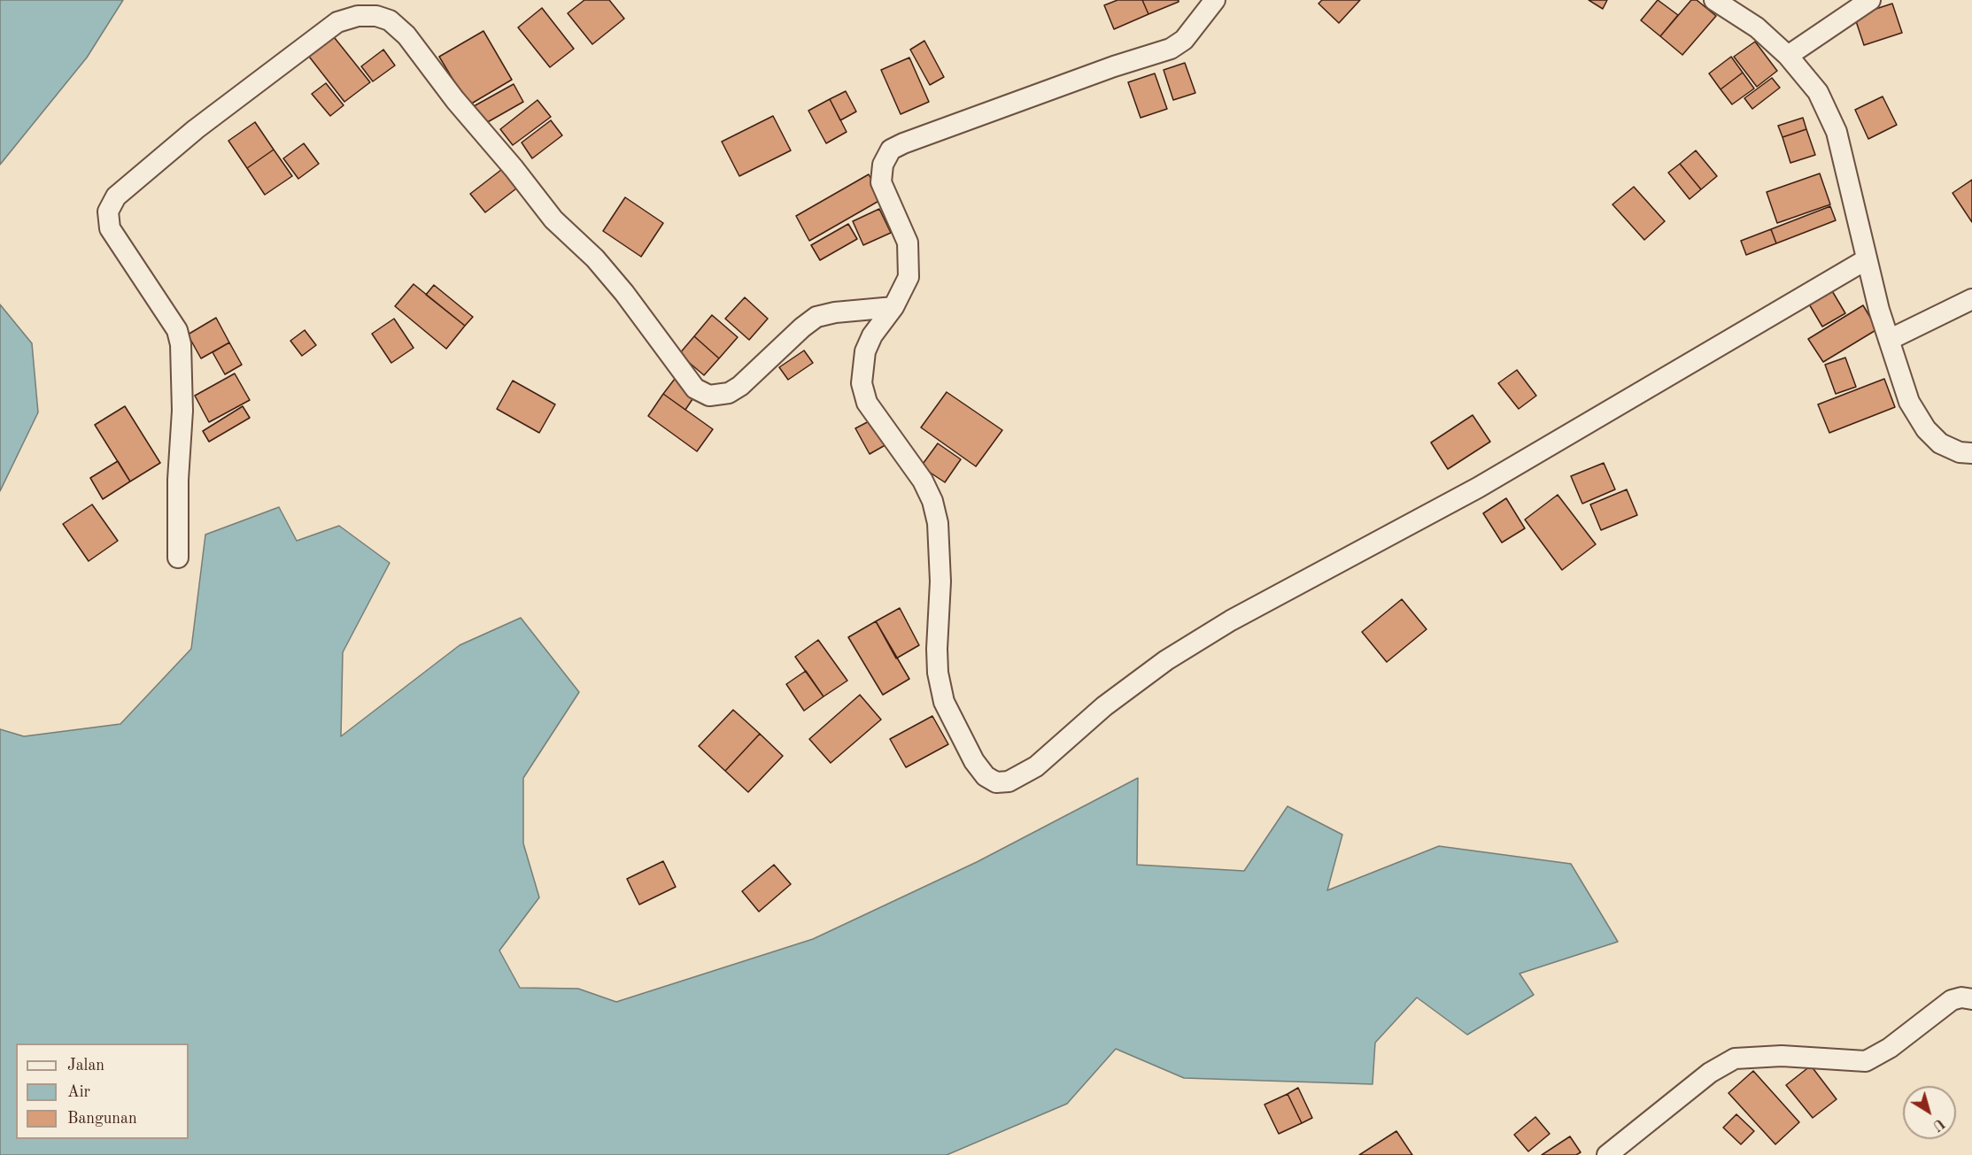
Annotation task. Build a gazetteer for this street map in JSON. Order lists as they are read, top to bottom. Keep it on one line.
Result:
{"legend":["Jalan","Air","Bangunan"],"north":"bottom right"}
